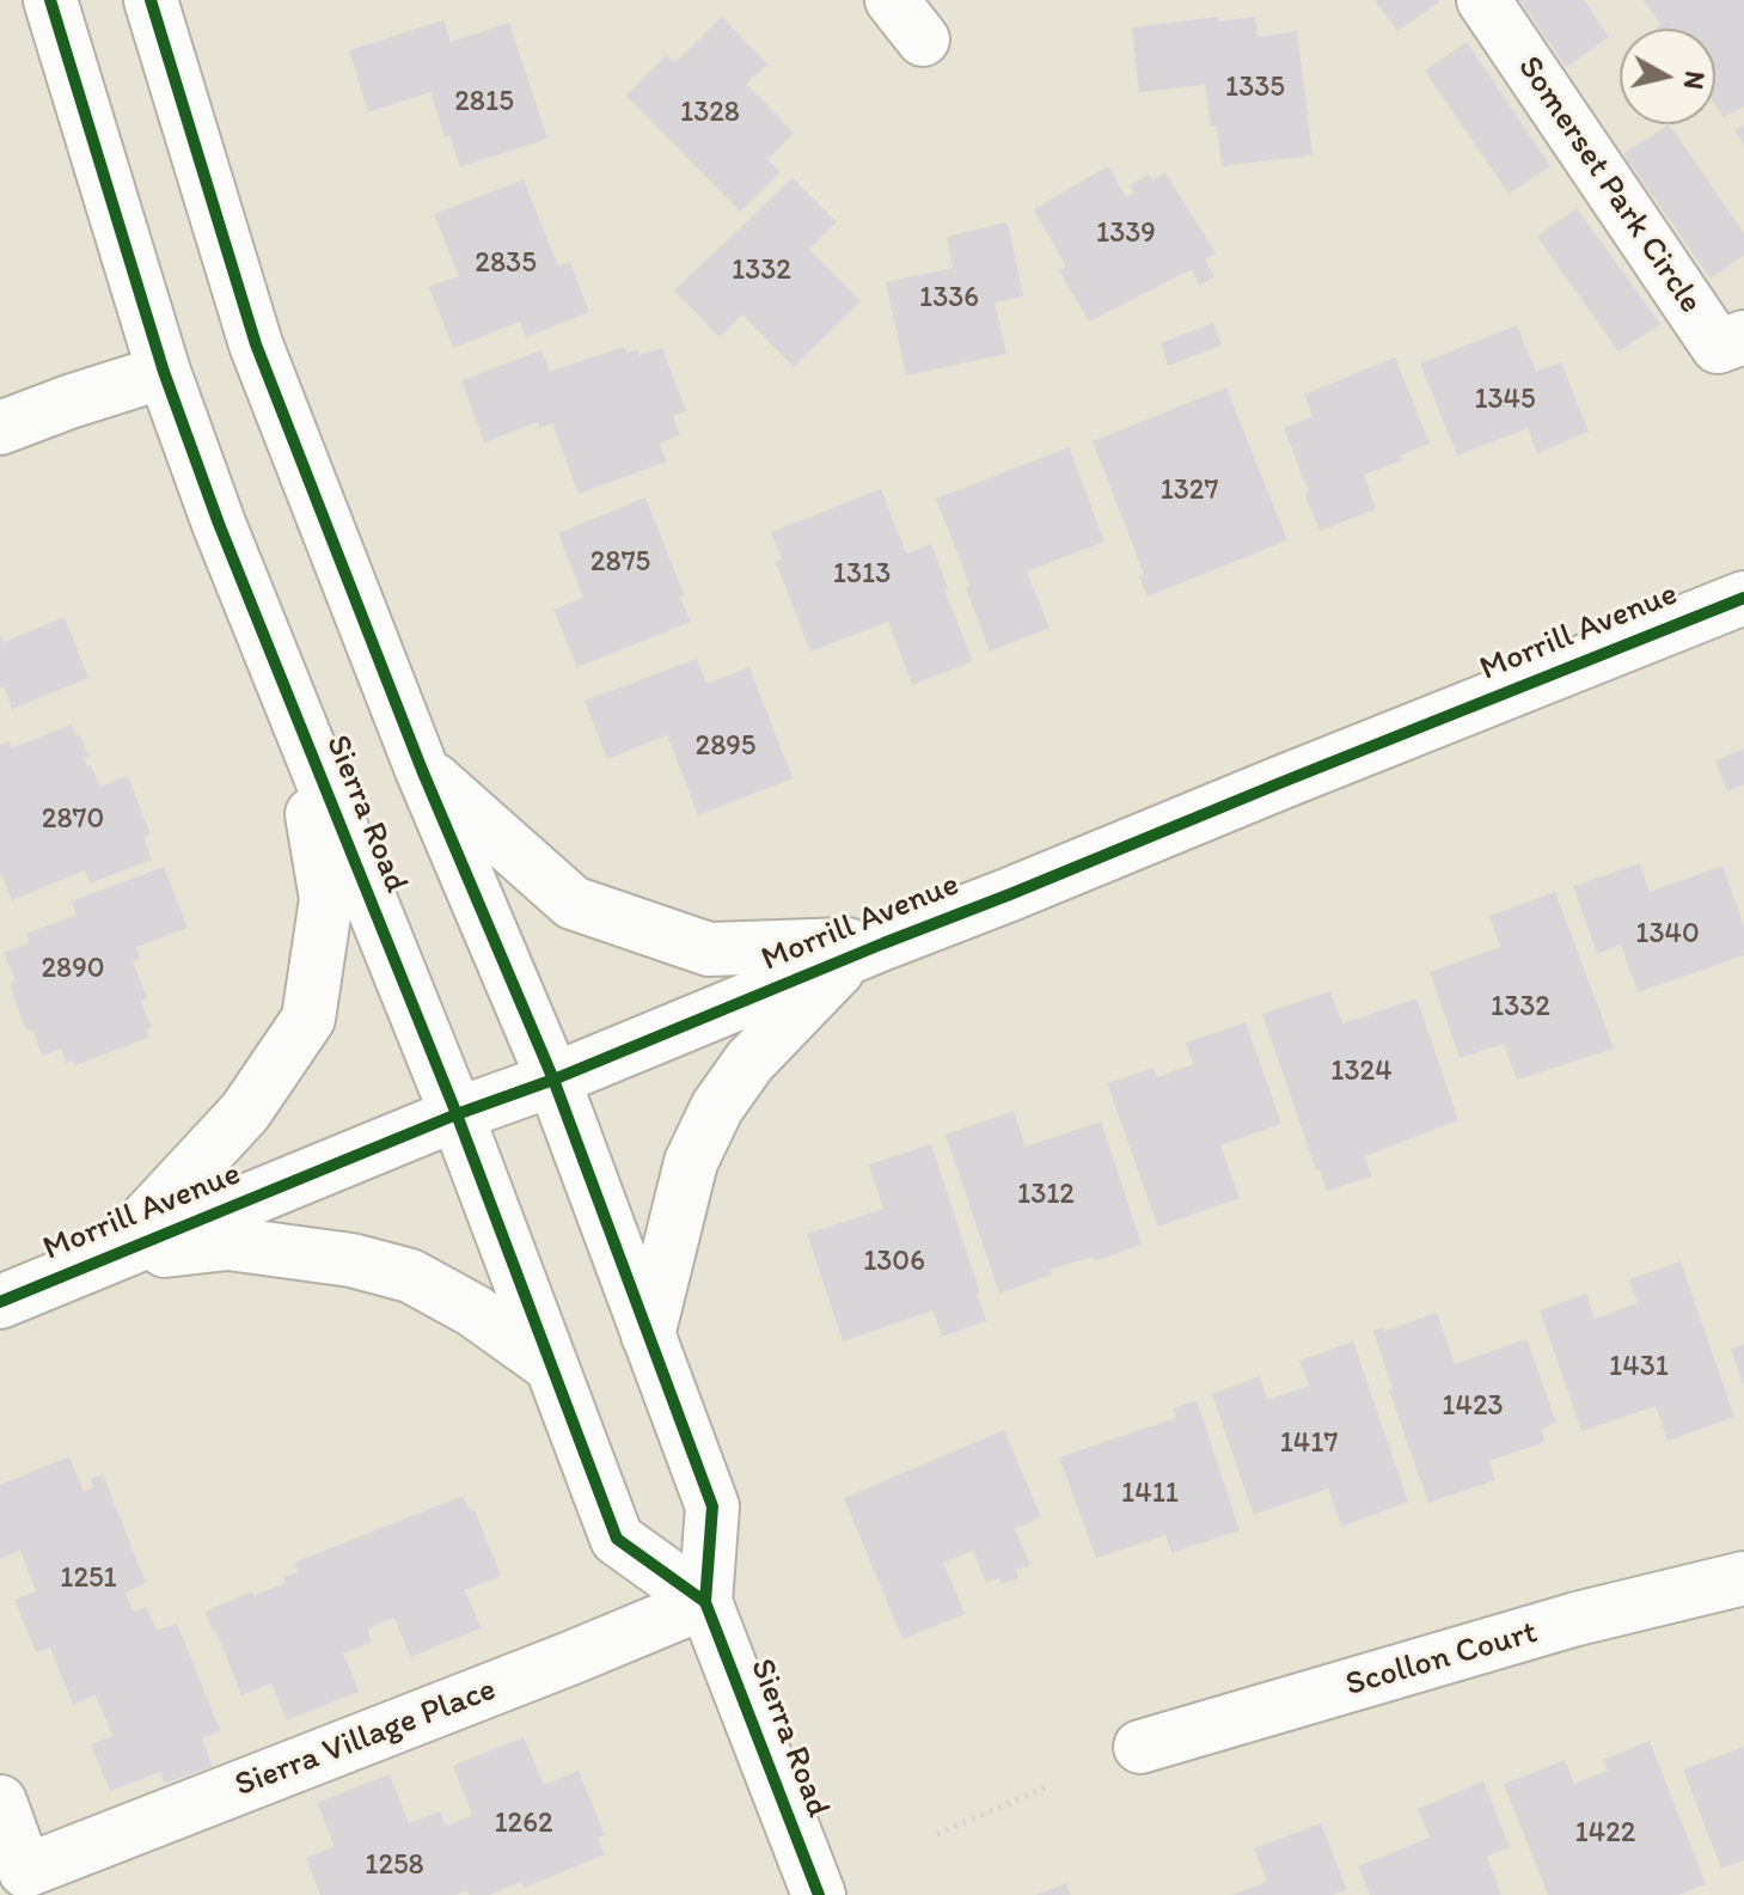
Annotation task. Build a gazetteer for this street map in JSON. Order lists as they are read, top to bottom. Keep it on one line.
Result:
{"streets":{"street":["Somerset Park Circle","Morrill Avenue","Sierra Road","Scollon Court","Sierra Village Place"]},"crossings":[["Morrill Avenue","Sierra Road"],["Sierra Road","Sierra Village Place"]],"house_numbers":["1335","2815","1328","1339","2835","1332","1336","1345","1327","2875","1313","2895","2870","1340","2890","1332","1324","1312","1306","1431","1423","1417","1411","1251","1262","1422","1258"],"north":"right"}
